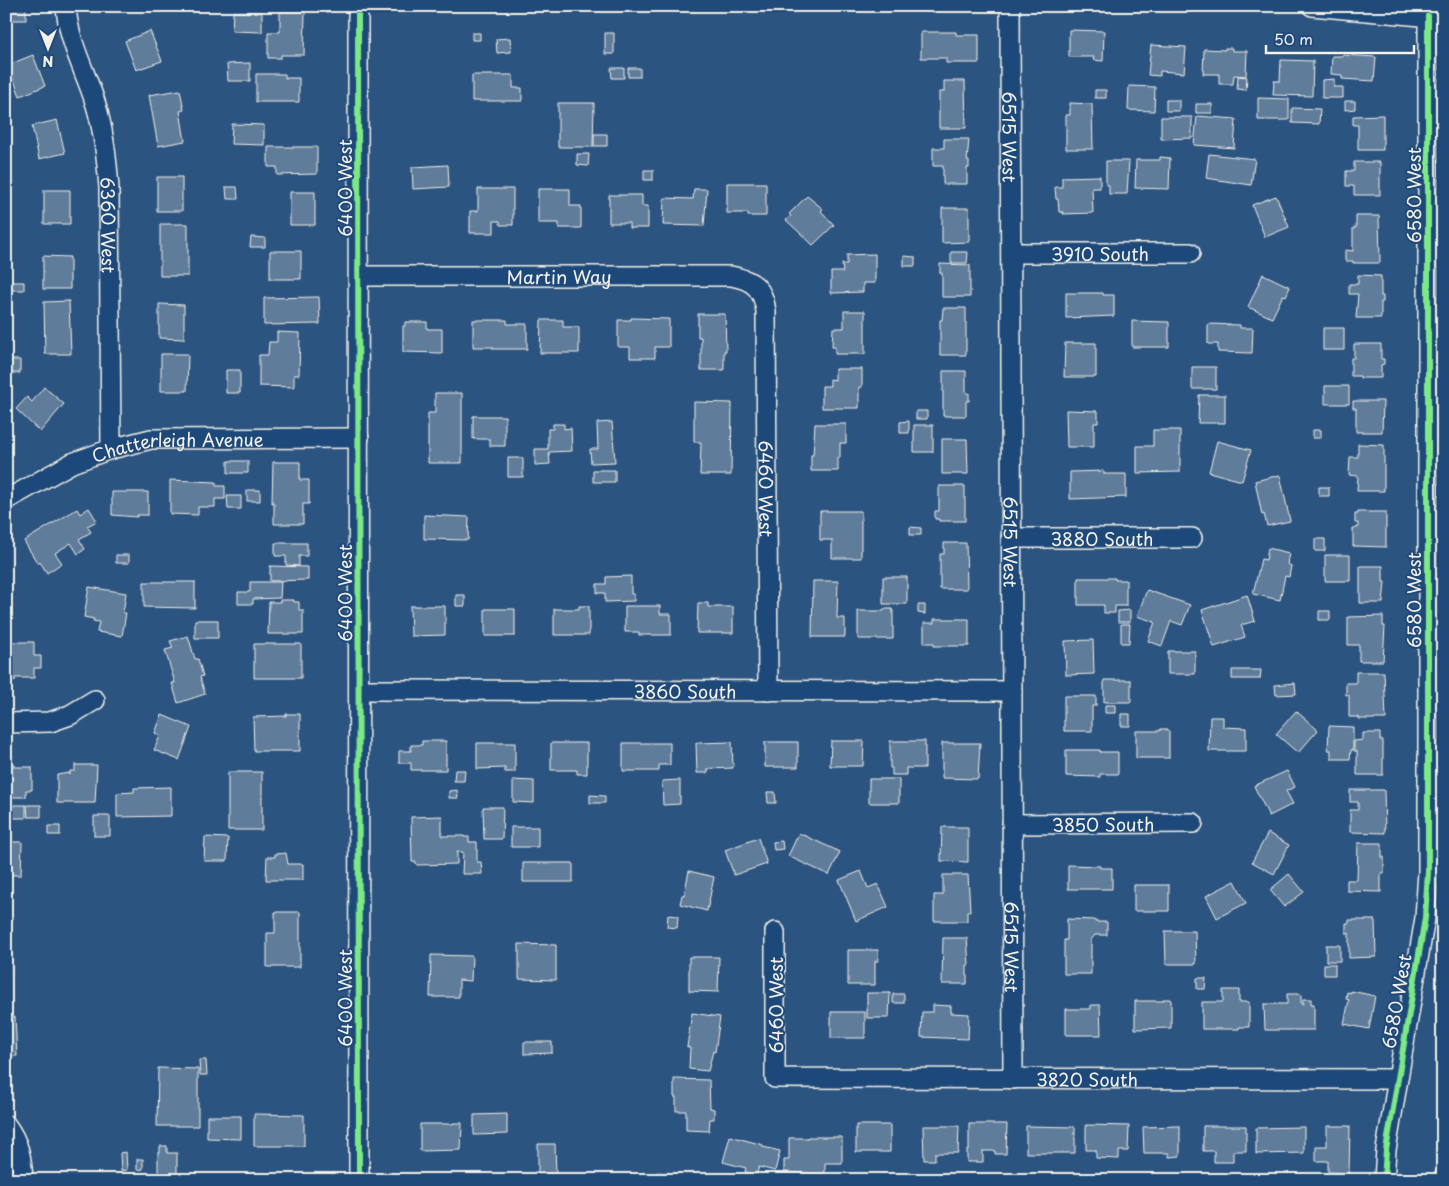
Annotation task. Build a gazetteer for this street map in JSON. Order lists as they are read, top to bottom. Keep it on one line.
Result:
{"streets":{"street":["6515 West","6400 West","6580 West","6360 West","3910 South","Martin Way","Chatterleigh Avenue","6460 West","3880 South","3860 South","3850 South","3820 South"]},"crossings":[["6515 West","3910 South"],["6515 West","3880 South"],["6515 West","3860 South"],["6515 West","3850 South"],["6515 West","3820 South"],["6400 West","Martin Way"],["6400 West","Chatterleigh Avenue"],["6400 West","3860 South"],["6580 West","3820 South"],["6360 West","Chatterleigh Avenue"],["Martin Way","6460 West"],["6460 West","3860 South"],["6460 West","3820 South"]],"scale_bar":"50 m","north":"bottom"}
